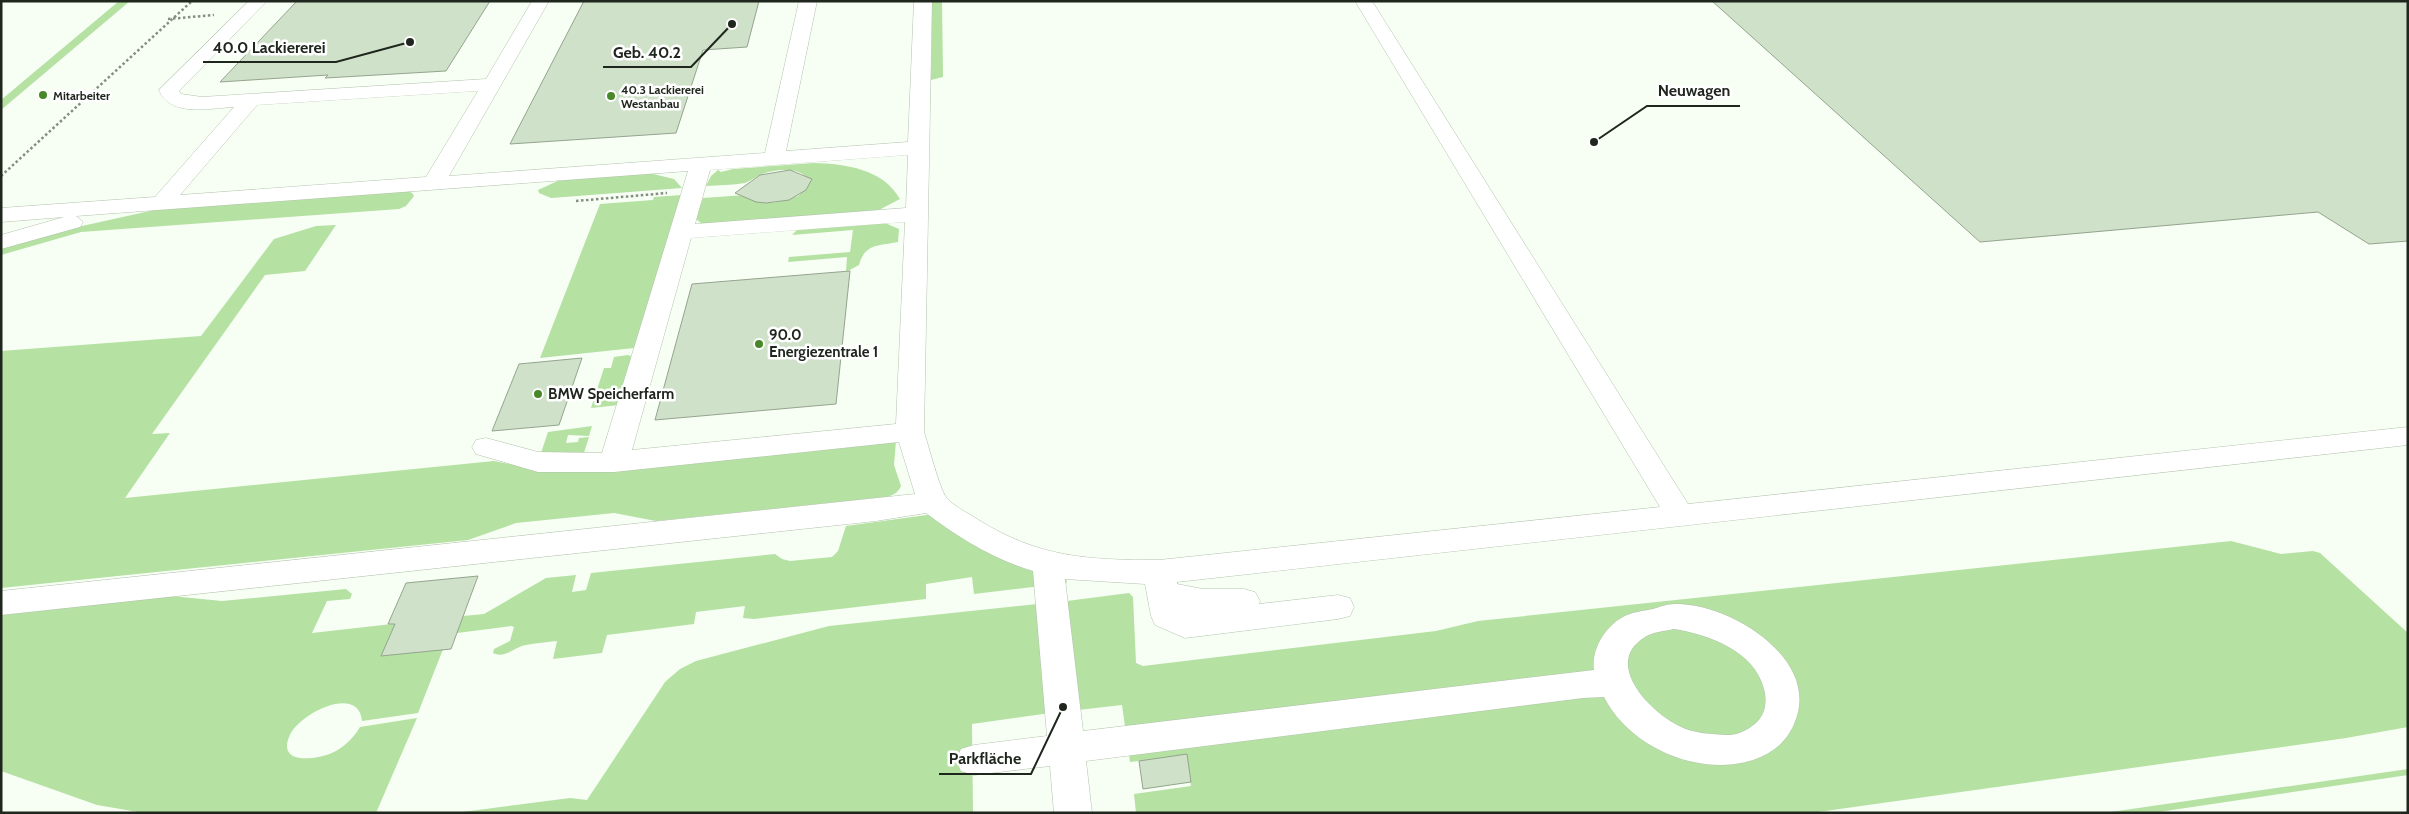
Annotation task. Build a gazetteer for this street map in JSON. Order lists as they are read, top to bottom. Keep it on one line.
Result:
{"places":["Geb. 40.2","40.0 Lackiererei","Mitarbeiter","40.3 Lackiererei Westanbau","Neuwagen","90.0 Energiezentrale 1","BMW Speicherfarm","Parkfläche"]}
